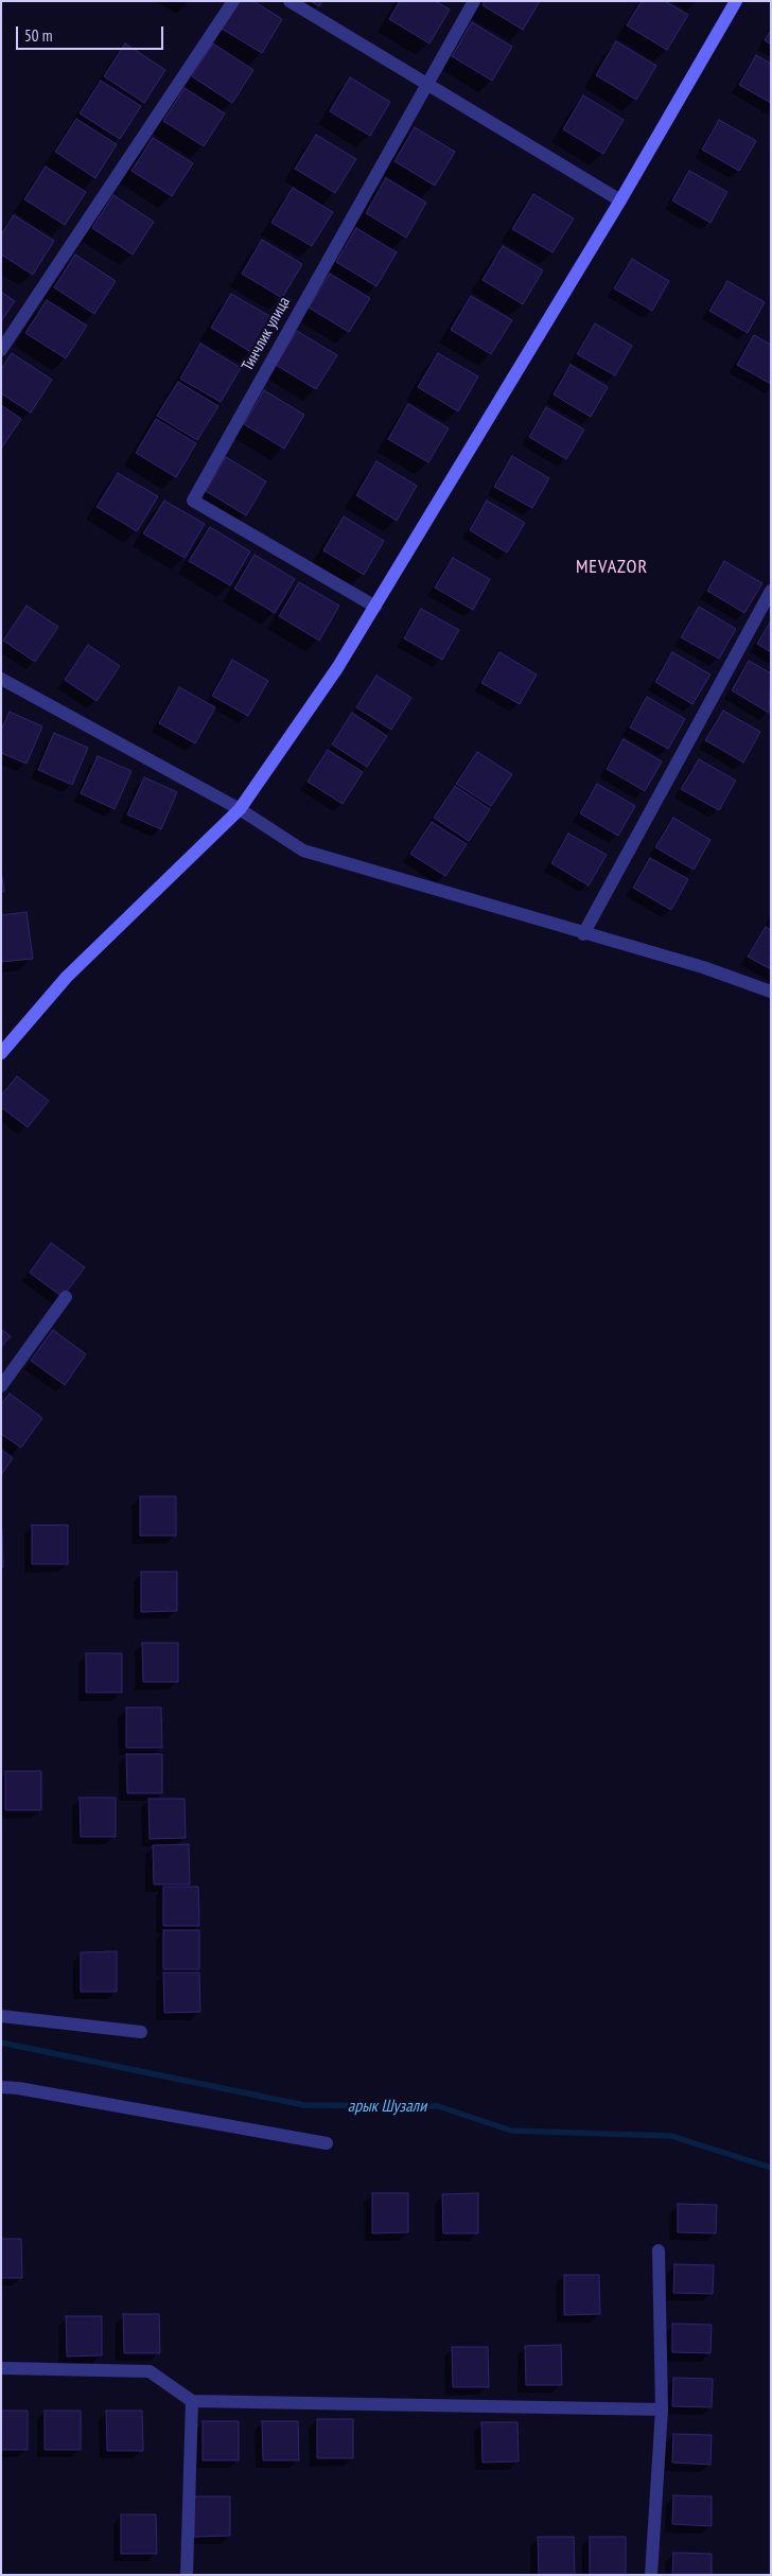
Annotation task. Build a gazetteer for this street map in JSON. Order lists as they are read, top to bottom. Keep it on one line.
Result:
{"streets":{"street":["Тинчлик улица"]},"districts":["MEVAZOR"],"water":["арык Шузали"],"scale_bar":"50 m"}
